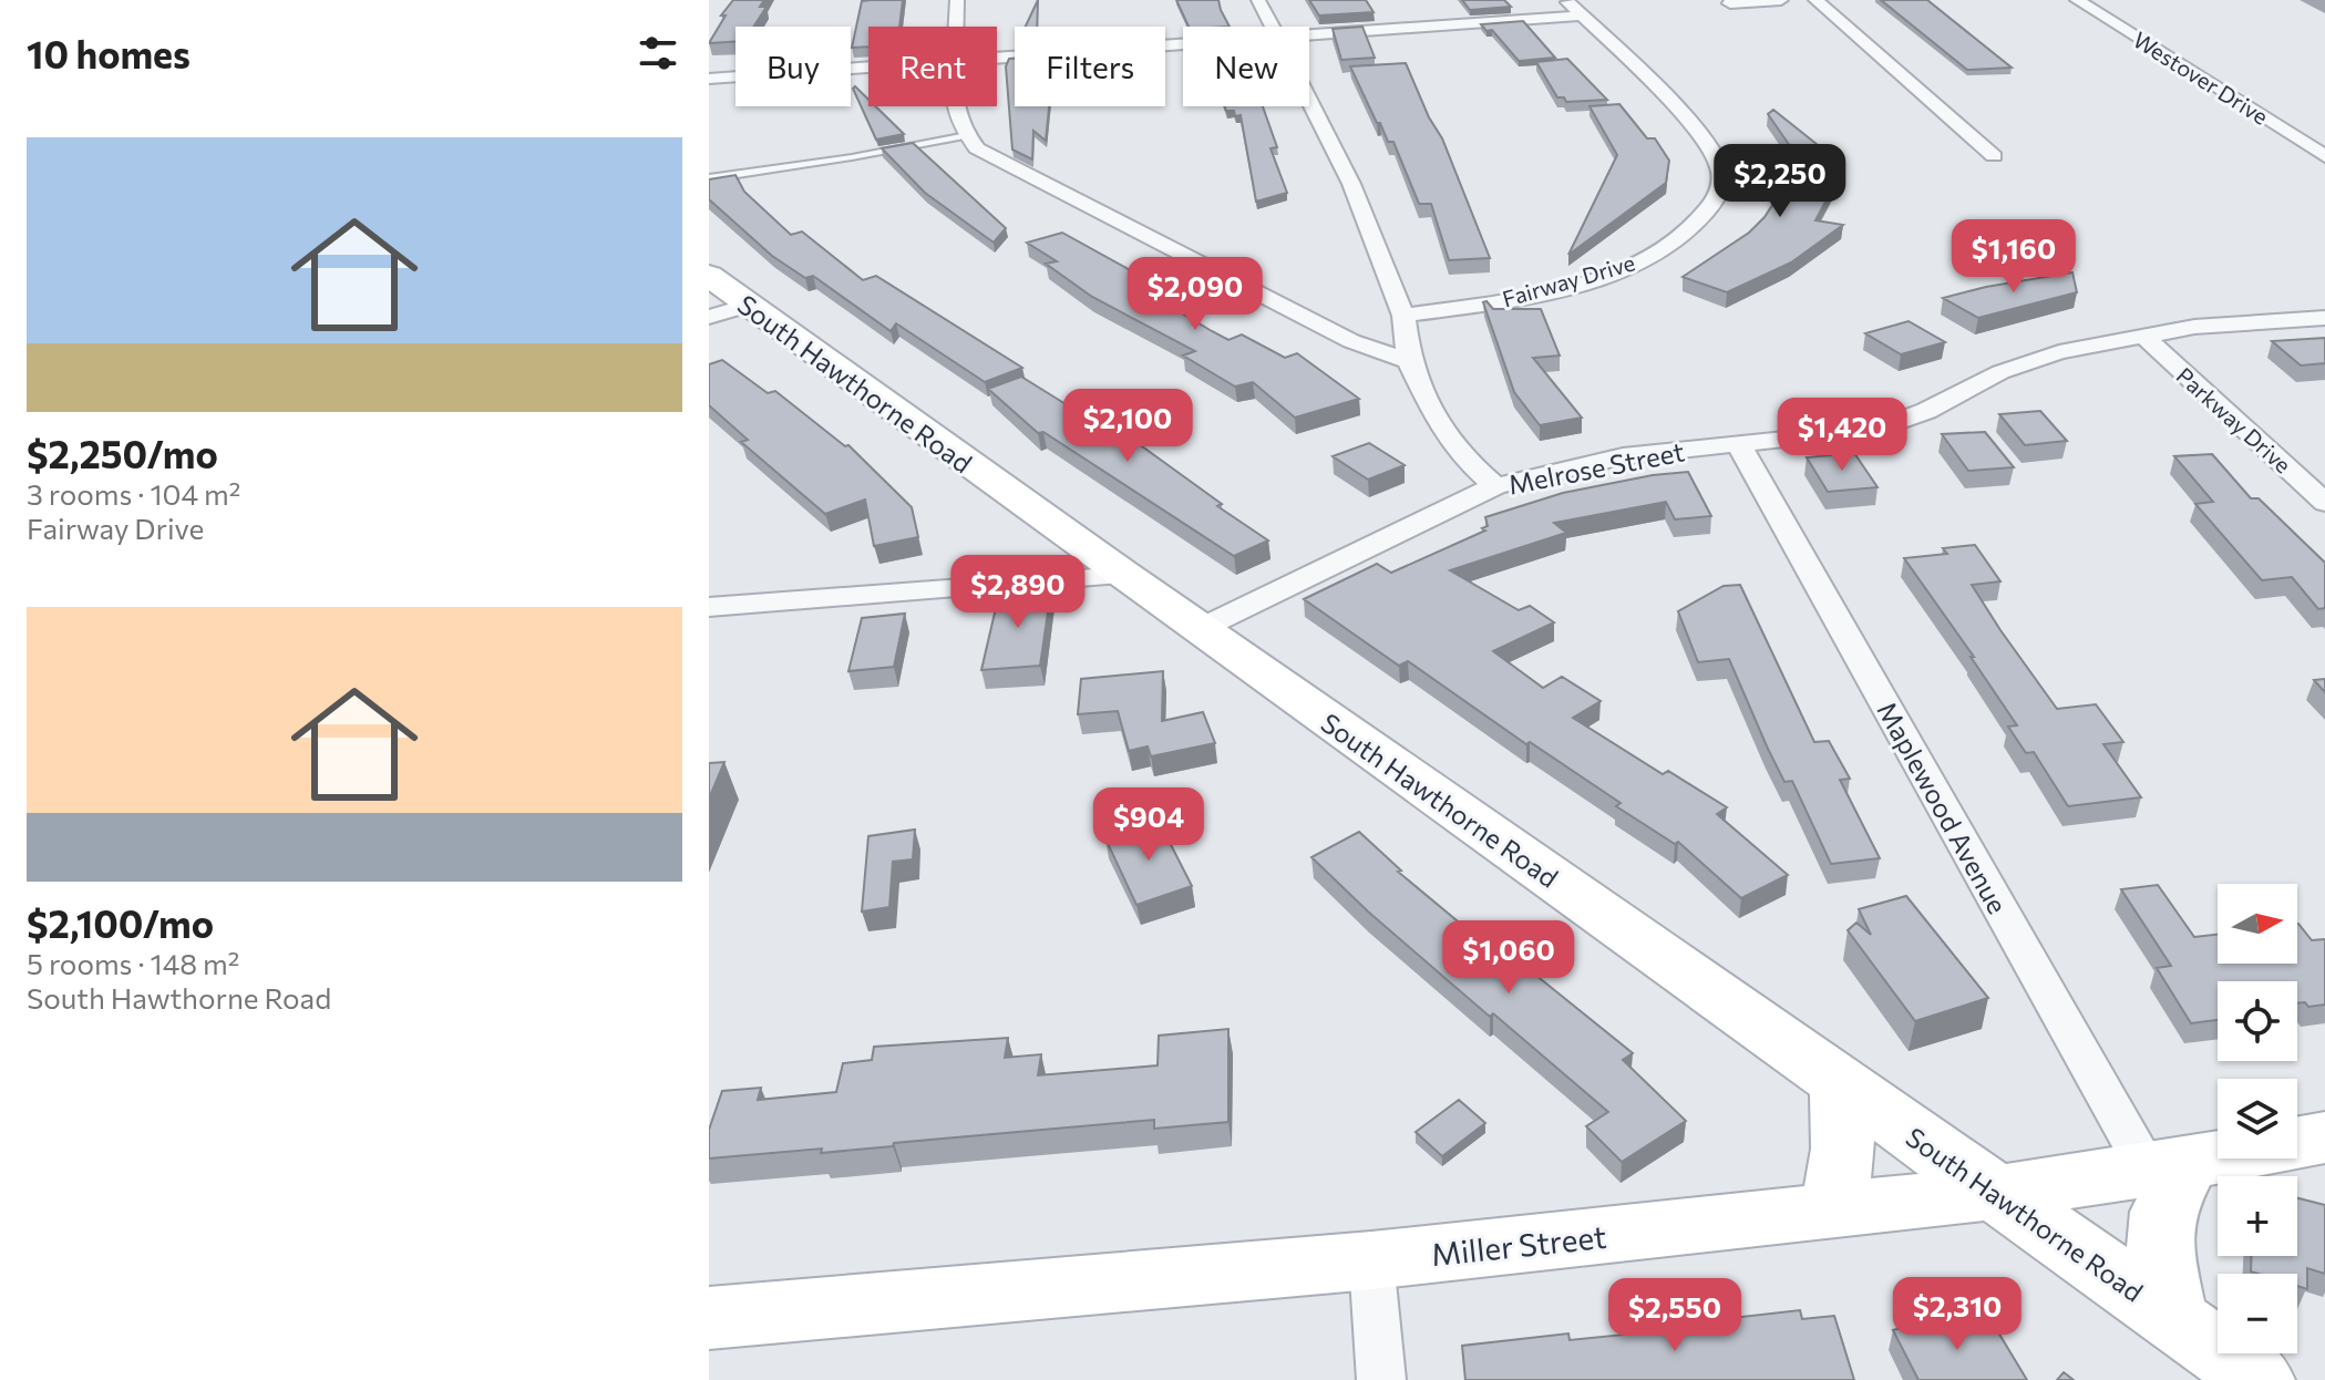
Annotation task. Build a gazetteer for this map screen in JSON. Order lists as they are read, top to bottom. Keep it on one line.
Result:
{"streets":{"main road":["South Hawthorne Road","Miller Street"],"street":["Westover Drive","Fairway Drive","Parkway Drive","Melrose Street","Maplewood Avenue"]},"crossings":[["South Hawthorne Road","Melrose Street"],["South Hawthorne Road","Miller Street"],["Parkway Drive","Melrose Street"],["Melrose Street","Maplewood Avenue"],["Maplewood Avenue","Miller Street"]],"north":"right","page":{"heading":"10 homes","chip":["Buy","Rent","Filters","New"],"list":[{"name":"$2,250/mo","note":"3 rooms · 104 m² · Fairway Drive"},{"name":"$2,100/mo","note":"5 rooms · 148 m² · South Hawthorne Road"}],"price":["$2,250","$1,160","$2,090","$2,100","$1,420","$2,890","$904","$1,060","$2,310","$2,550"],"map_buttons":["+","−"]}}
